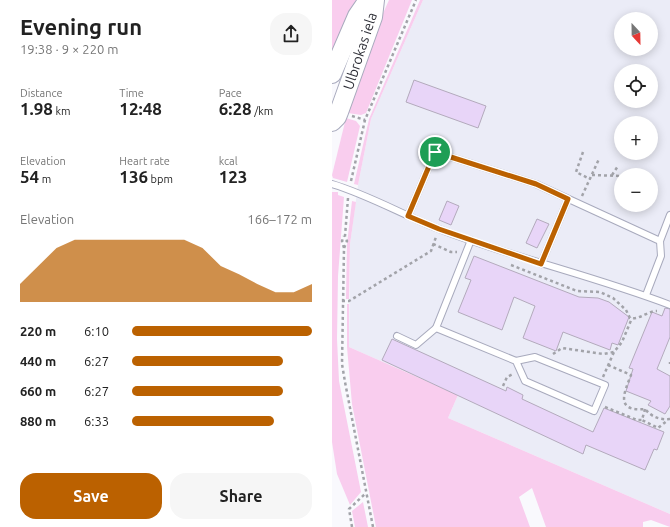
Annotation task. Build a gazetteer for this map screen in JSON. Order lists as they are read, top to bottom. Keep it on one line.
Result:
{"streets":{"main road":["Ulbrokas iela"]},"north":"bottom","page":{"heading":["Evening run","19:38 · 9 × 220 m"],"map_buttons":["+","−"],"stats":[["Distance","1.98 km"],["Time","12:48"],["Pace","6:28 /km"],["Elevation","54 m"],["Heart rate","136 bpm"],["kcal","123"]],"chart":["Elevation","166–172 m"],"list":[{"name":"220 m","note":"6:10"},{"name":"440 m","note":"6:27"},{"name":"660 m","note":"6:27"},{"name":"880 m","note":"6:33"}],"buttons":["Save","Share"]}}
